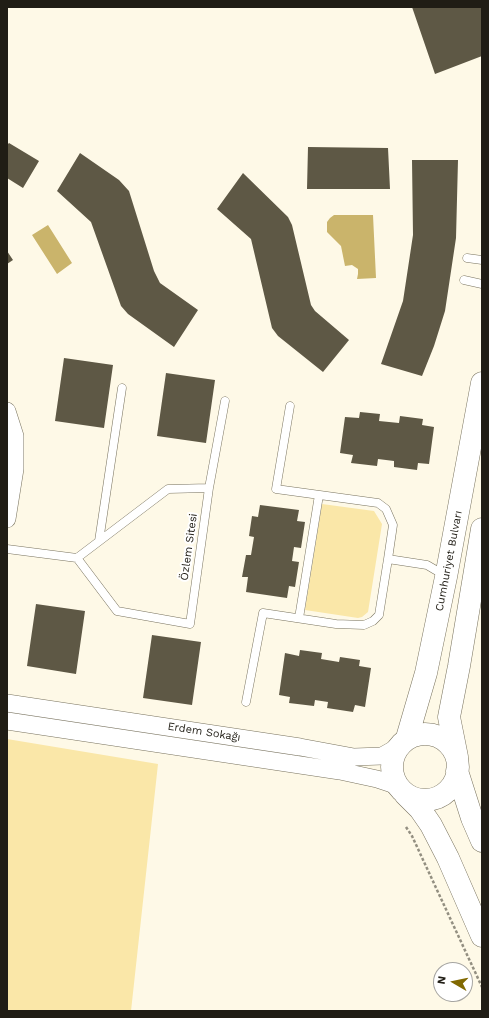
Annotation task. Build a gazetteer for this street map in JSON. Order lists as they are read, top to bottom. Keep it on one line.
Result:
{"streets":{"street":["Cumhuriyet Bulvarı","Erdem Sokağı"],"lane":["Özlem Sitesi"]},"crossings":[["Cumhuriyet Bulvarı","Erdem Sokağı"]],"north":"left"}
